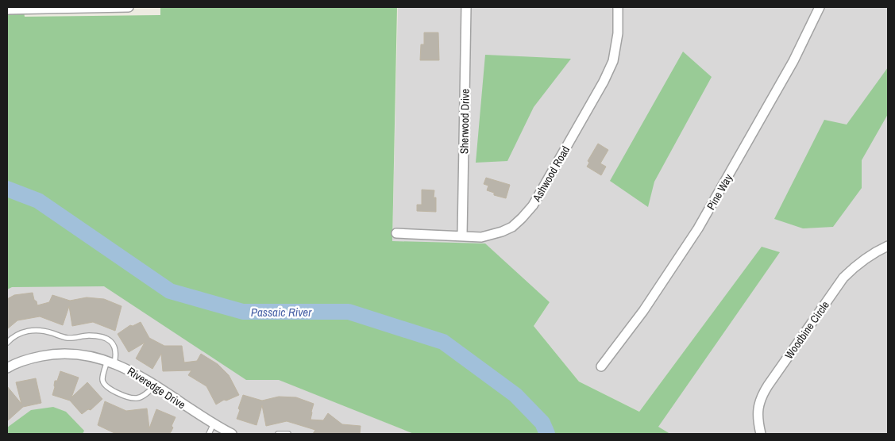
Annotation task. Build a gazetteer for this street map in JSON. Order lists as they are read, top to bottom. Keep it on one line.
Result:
{"streets":{"street":["Sherwood Drive","Ashwood Road","Pine Way","Woodbine Circle","Riveredge Drive"]},"crossings":[["Sherwood Drive","Ashwood Road"]],"water":["Passaic River"]}
